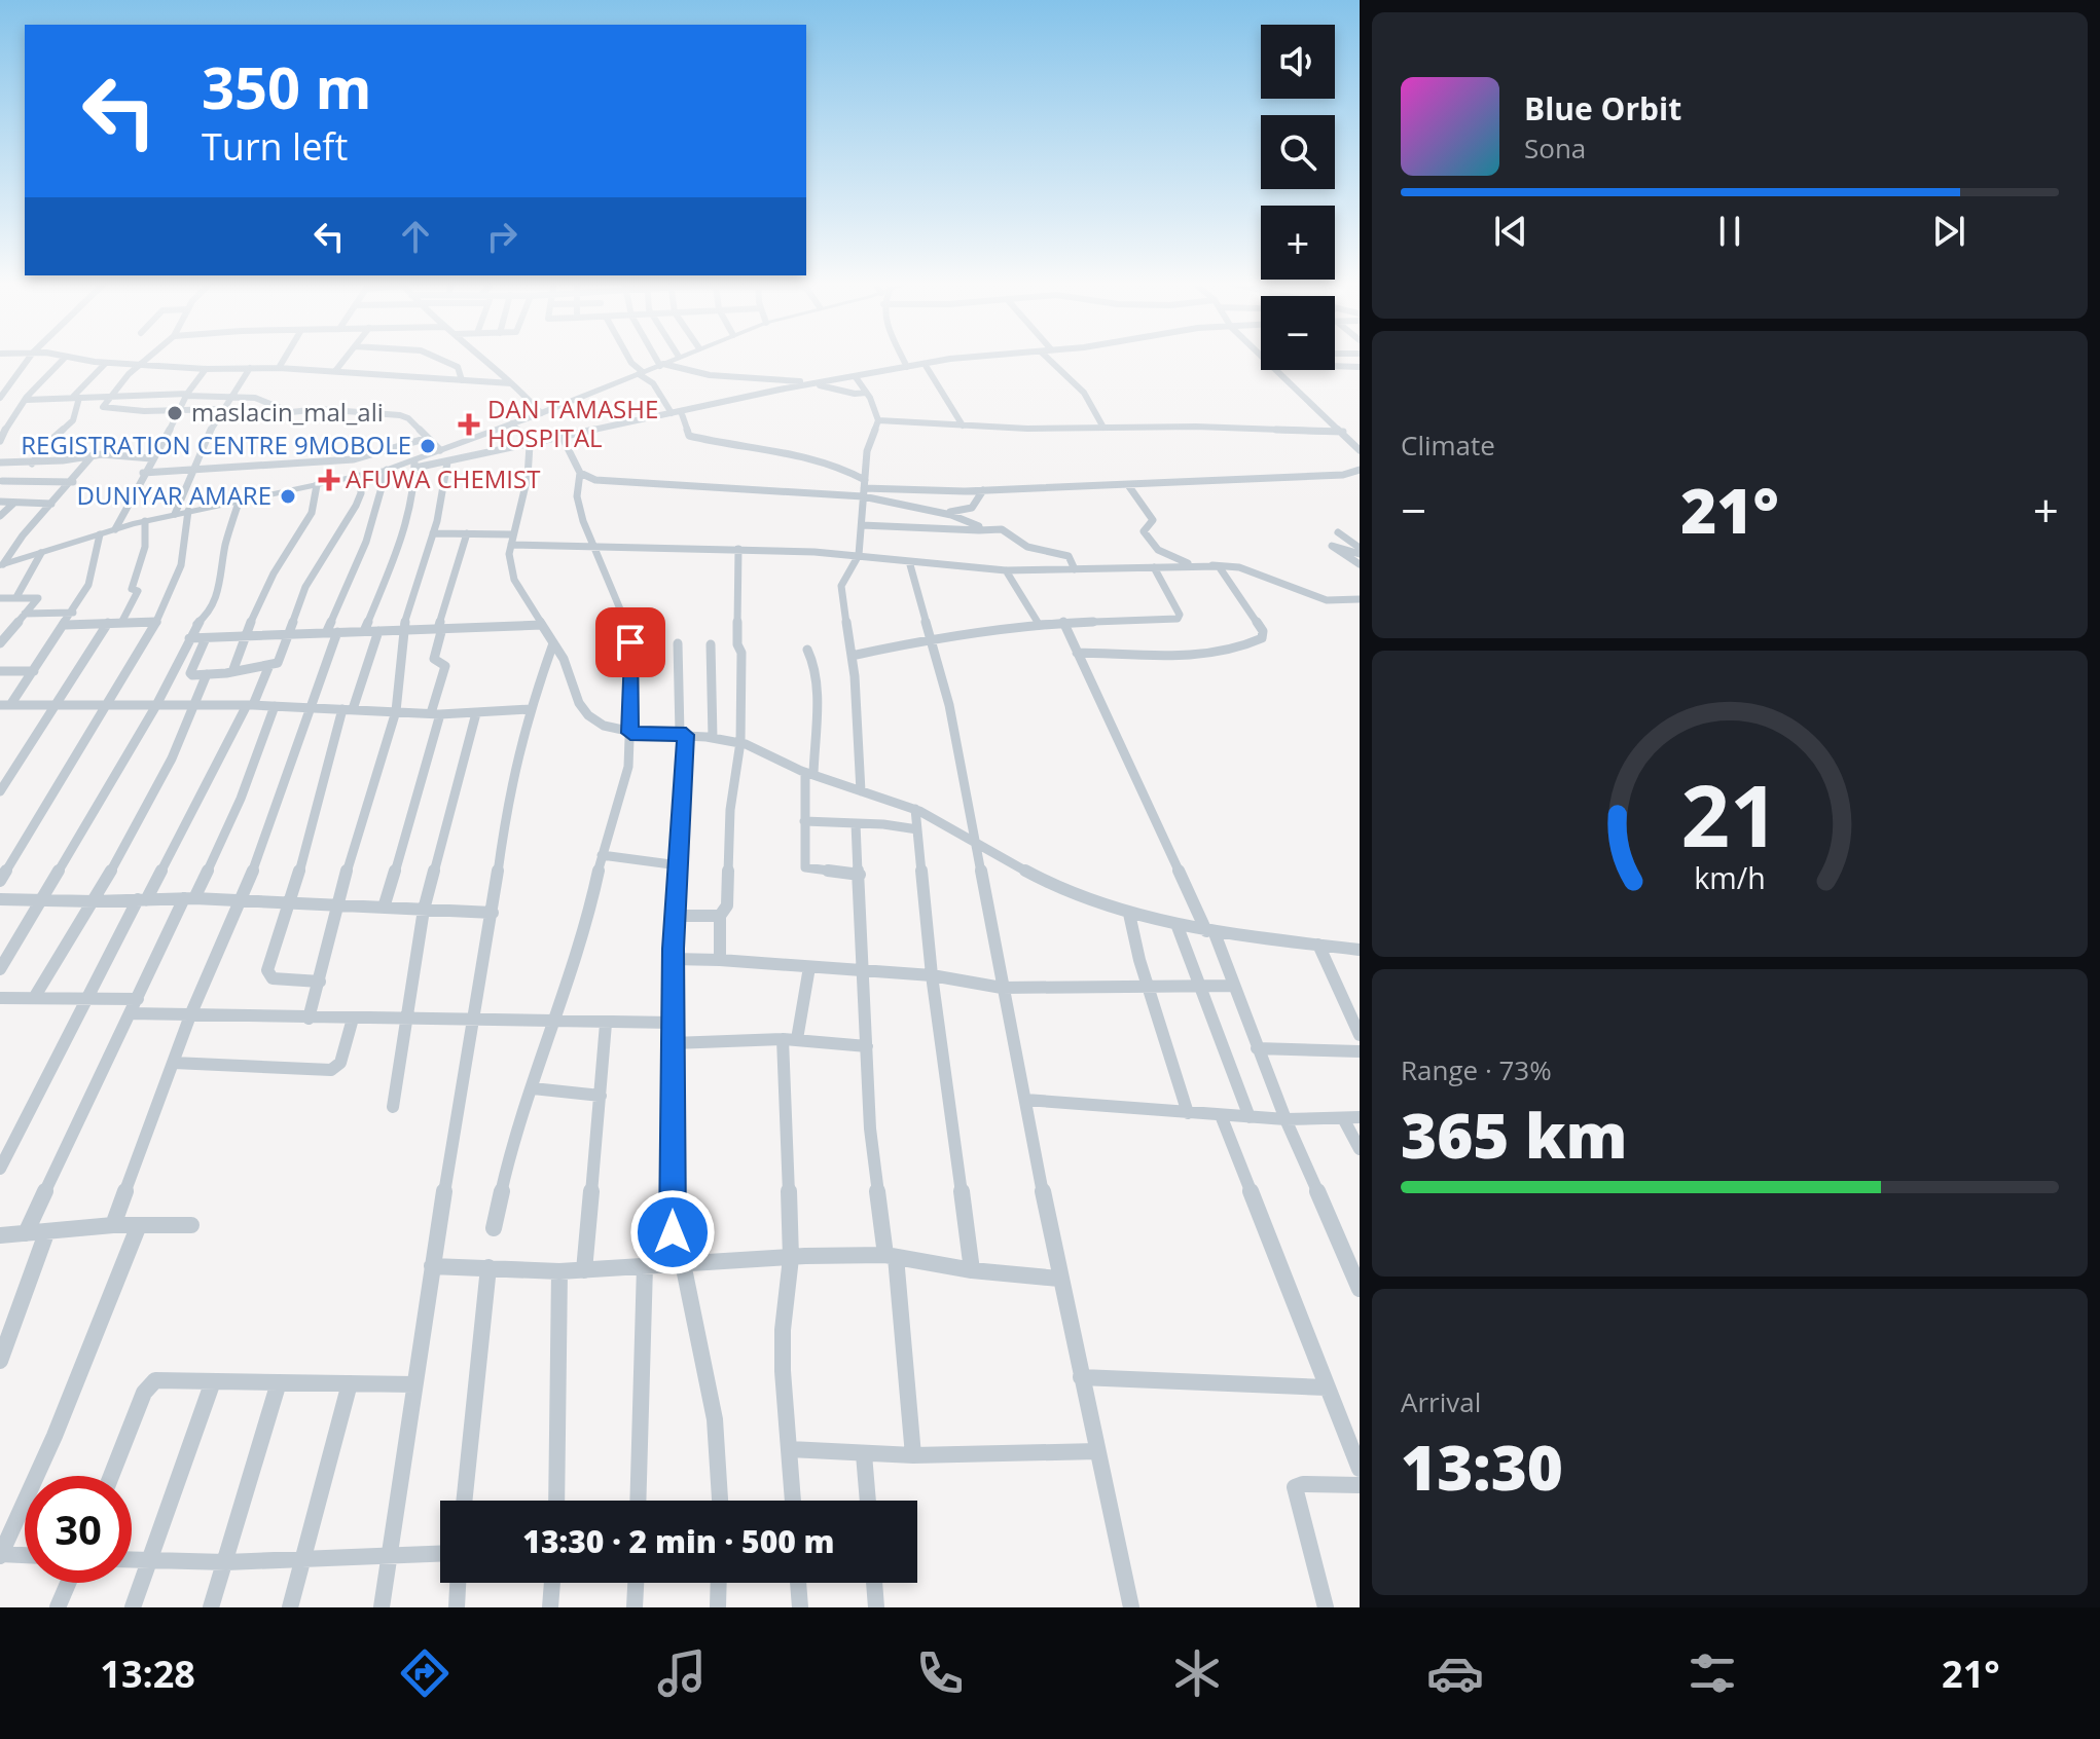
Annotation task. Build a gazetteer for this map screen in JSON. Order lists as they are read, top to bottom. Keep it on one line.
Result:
{"places":{"other":["maslacin_mal_ali","REGISTRATION CENTRE 9MOBOLE","DUNIYAR AMARE"],"health":["DAN TAMASHE HOSPITAL","AFUWA CHEMIST"]},"page":{"map_buttons":["+","−"],"turn":["350 m","Turn left"],"song":["Blue Orbit","Sona"],"tile":["Climate",["Range · 73%","365 km"],["Arrival","13:30"]],"heat":["−","21°","+"],"limit":"30","trip":"13:30 · 2 min · 500 m","tabs":["13:28","21°"],"gauge":["21","km/h"]}}
